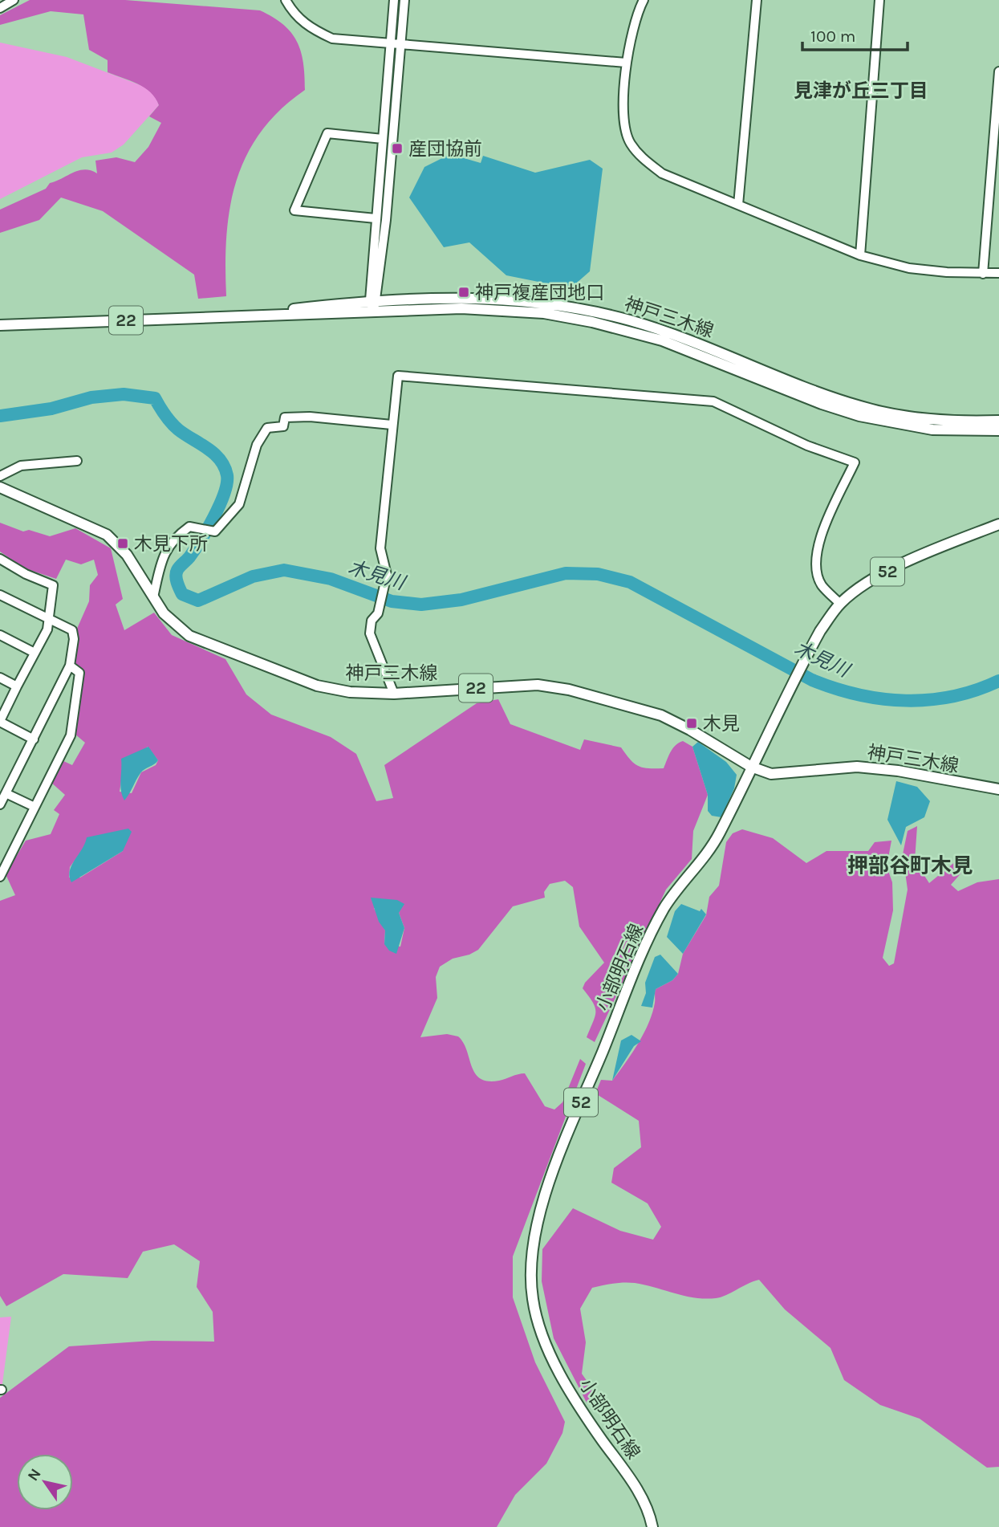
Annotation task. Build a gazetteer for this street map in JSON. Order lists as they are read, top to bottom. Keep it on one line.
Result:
{"streets":{"main road":["神戸三木線","22","52","小部明石線"]},"crossings":[["神戸三木線","小部明石線"]],"districts":["見津が丘三丁目","押部谷町木見"],"water":["木見川"],"places":{"transit":["産団協前","神戸複産団地口","木見下所","木見"]},"scale_bar":"100 m","north":"top left"}
